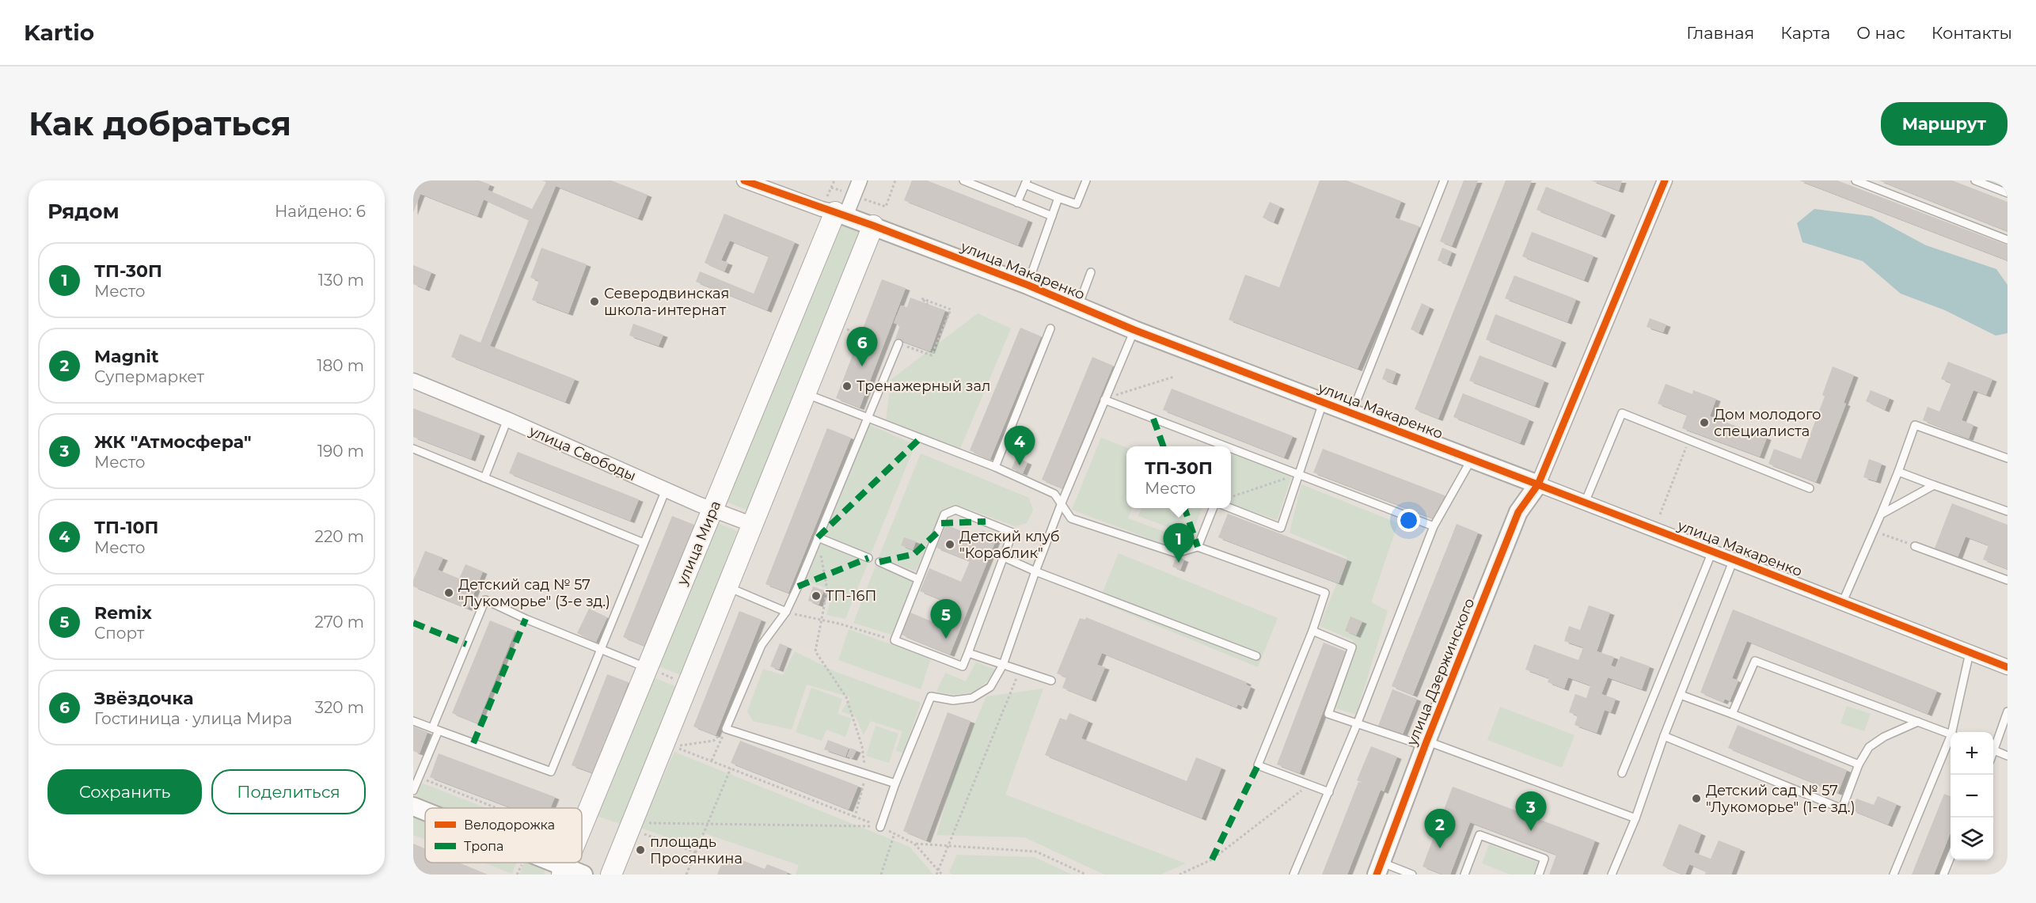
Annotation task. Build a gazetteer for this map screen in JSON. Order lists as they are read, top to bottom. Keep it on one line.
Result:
{"streets":{"main road":["улица Мира"],"street":["улица Макаренко","улица Свободы","улица Дзержинского"]},"crossings":[["улица Макаренко","улица Мира"],["улица Макаренко","улица Дзержинского"],["улица Свободы","улица Мира"]],"places":["Северодвинская школа-интернат","Тренажерный зал","Дом молодого специалиста","Детский клуб \"Кораблик\"","Детский сад № 57 \"Лукоморье\" (3-е зд.)","ТП-16П","Детский сад № 57 \"Лукоморье\" (1-е зд.)","площадь Просянкина"],"legend":["Велодорожка","Тропа"],"page":{"header":"Kartio","nav":["Главная","Карта","О нас","Контакты"],"buttons":["Маршрут",["Сохранить","Поделиться"]],"title":"Как добраться","heading":["Рядом","Найдено: 6"],"list":[{"mark":"1","name":"ТП-30П","note":"Место","value":"130 m"},{"mark":"2","name":"Magnit","note":"Супермаркет","value":"180 m"},{"mark":"3","name":"ЖК \"Атмосфера\"","note":"Место","value":"190 m"},{"mark":"4","name":"ТП-10П","note":"Место","value":"220 m"},{"mark":"5","name":"Remix","note":"Спорт","value":"270 m"},{"mark":"6","name":"Звёздочка","note":"Гостиница · улица Мира","value":"320 m"}],"pins":["6","4","1","5","3","2"],"popup":["ТП-30П","Место"],"map_buttons":["+","−"]}}
